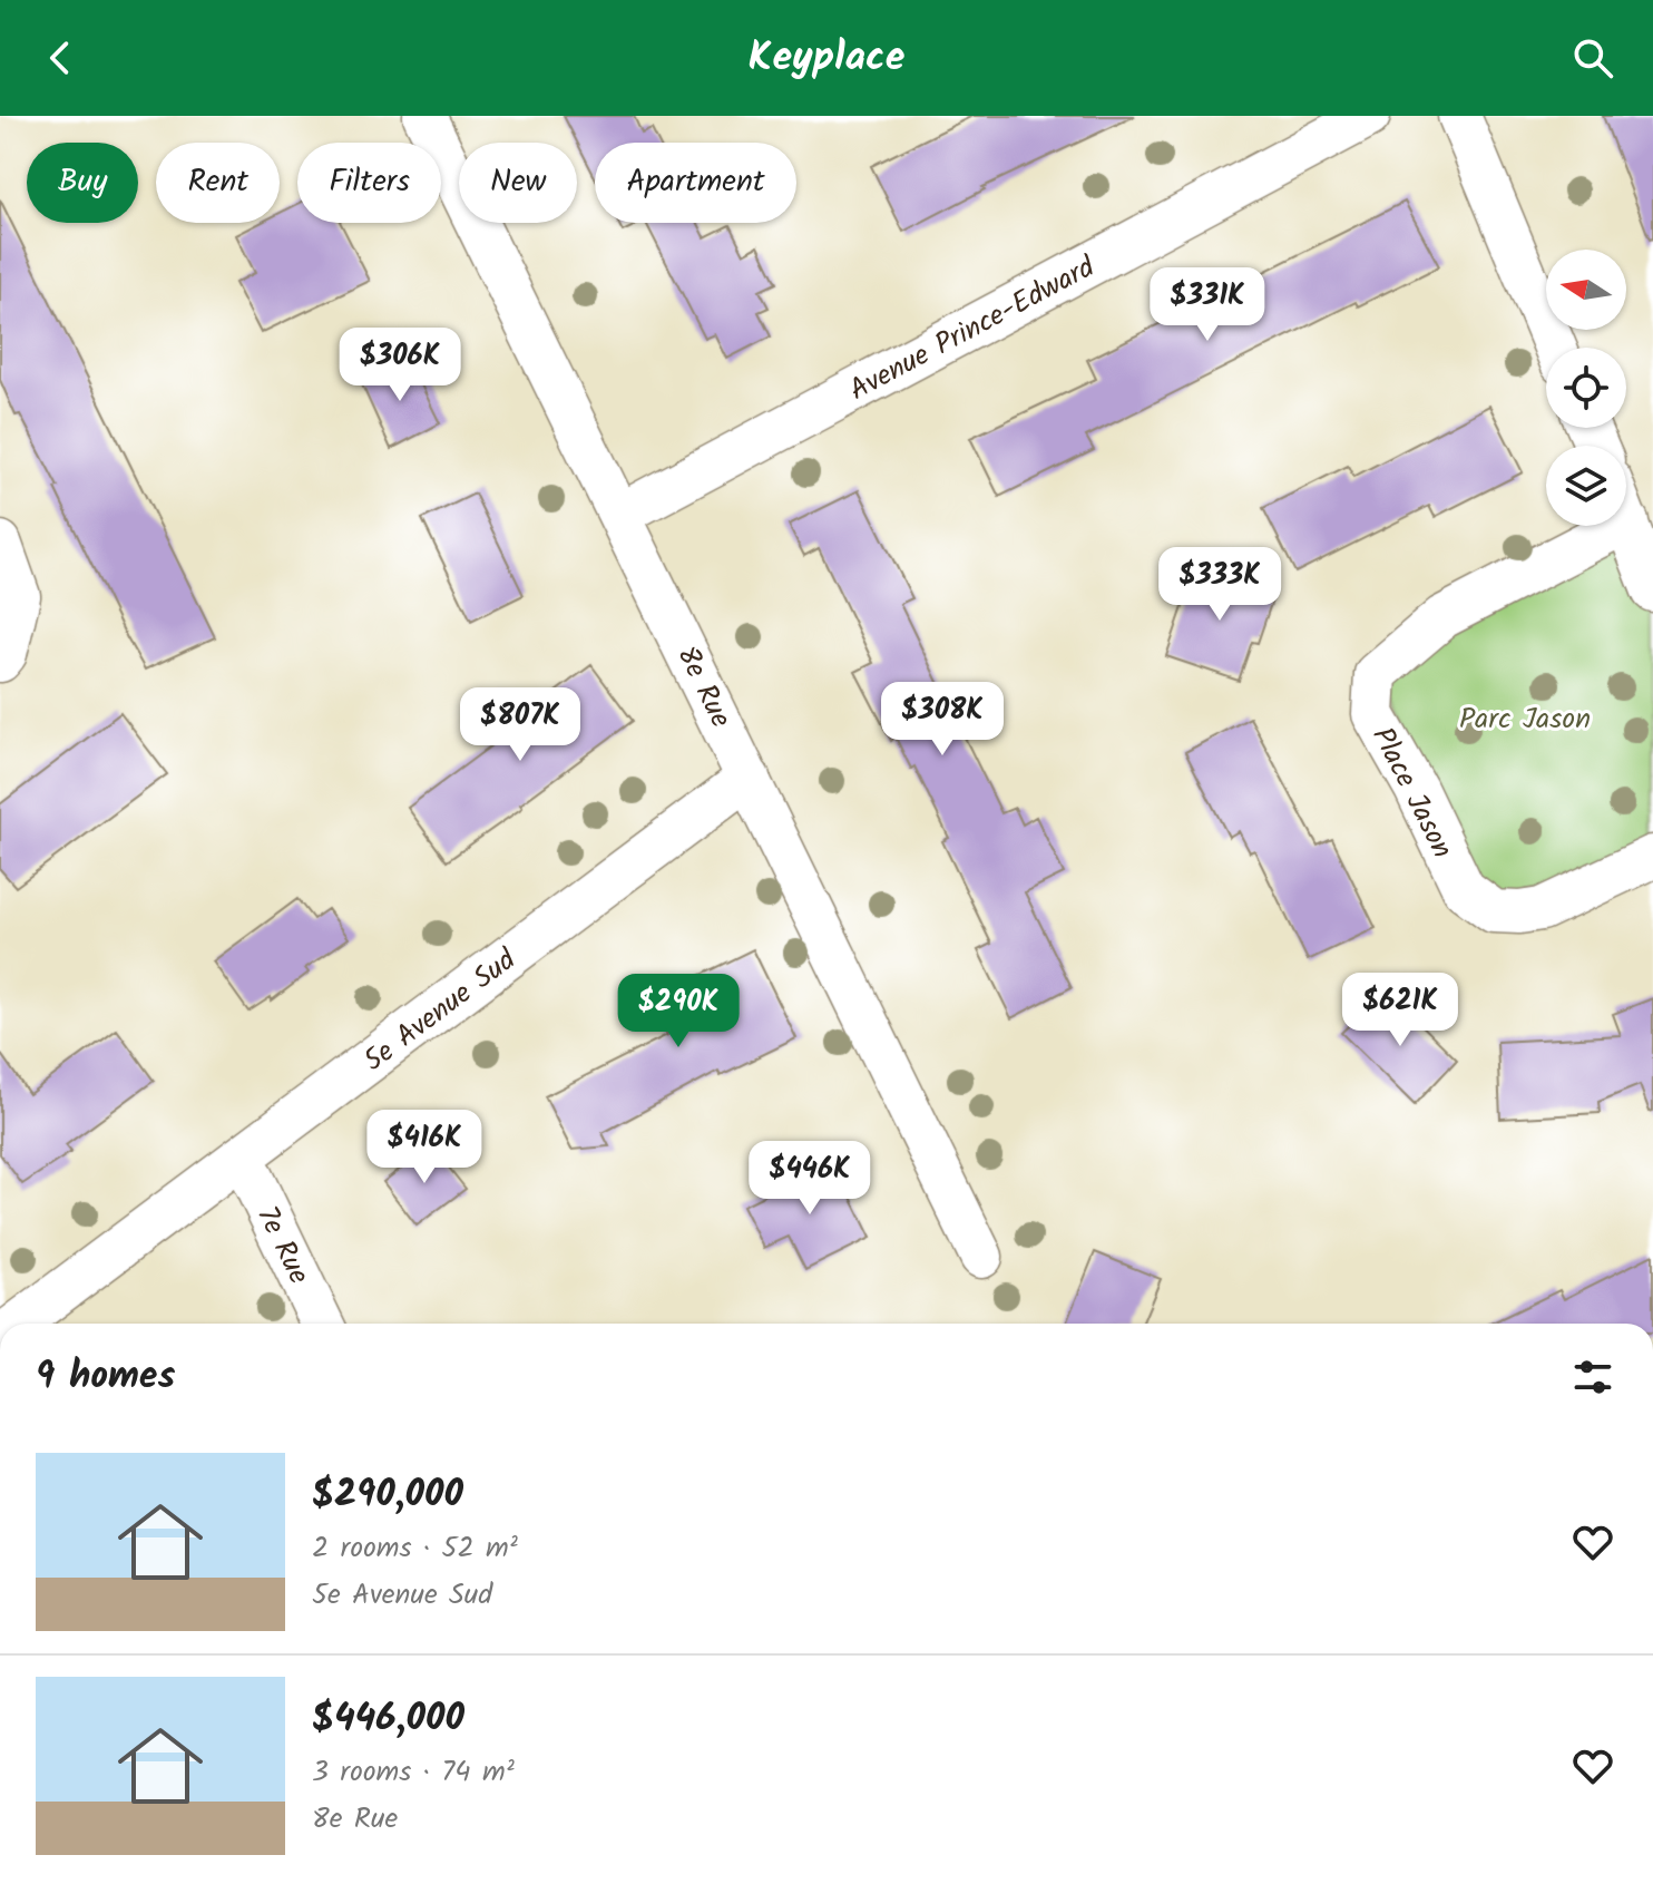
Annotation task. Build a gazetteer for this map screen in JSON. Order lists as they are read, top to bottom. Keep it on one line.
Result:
{"streets":{"street":["Avenue Prince-Edward","8e Rue","Place Jason","5e Avenue Sud","7e Rue"]},"crossings":[["Avenue Prince-Edward","8e Rue"],["8e Rue","5e Avenue Sud"],["5e Avenue Sud","7e Rue"]],"parks":["Parc Jason"],"north":"left","page":{"header":"Keyplace","chip":["Buy","Rent","Filters","New","Apartment"],"price":["$331K","$306K","$333K","$308K","$807K","$621K","$290K","$416K","$446K"],"heading":"9 homes","list":[{"name":"$290,000","note":"2 rooms · 52 m² · 5e Avenue Sud"},{"name":"$446,000","note":"3 rooms · 74 m² · 8e Rue"}]}}
